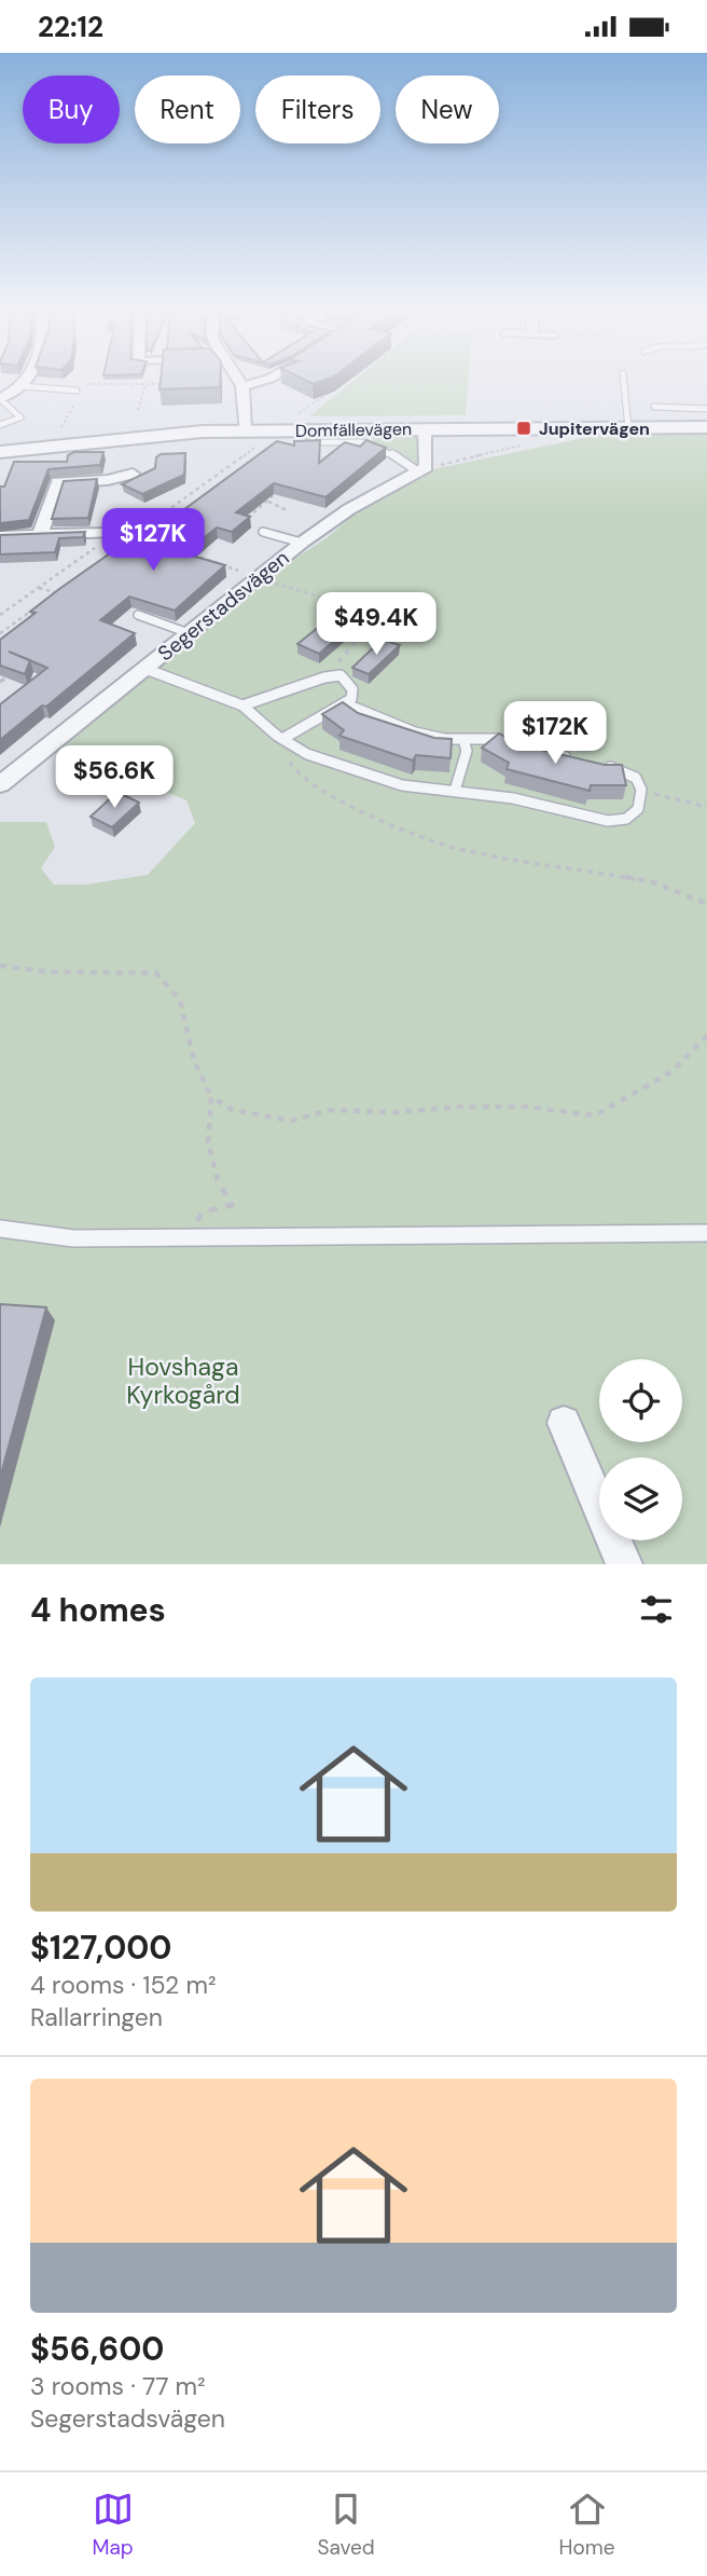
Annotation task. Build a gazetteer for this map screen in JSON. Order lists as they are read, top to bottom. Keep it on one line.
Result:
{"streets":{"street":["Domfällevägen","Segerstadsvägen"]},"parks":["Hovshaga Kyrkogård"],"places":{"transit":["Jupitervägen"]},"page":{"status":"22:12","chip":["Buy","Rent","Filters","New"],"price":["$127K","$49.4K","$172K","$56.6K"],"heading":"4 homes","list":[{"name":"$127,000","note":"4 rooms · 152 m² · Rallarringen"},{"name":"$56,600","note":"3 rooms · 77 m² · Segerstadsvägen"}],"tabs":["Map","Saved","Home"]}}
